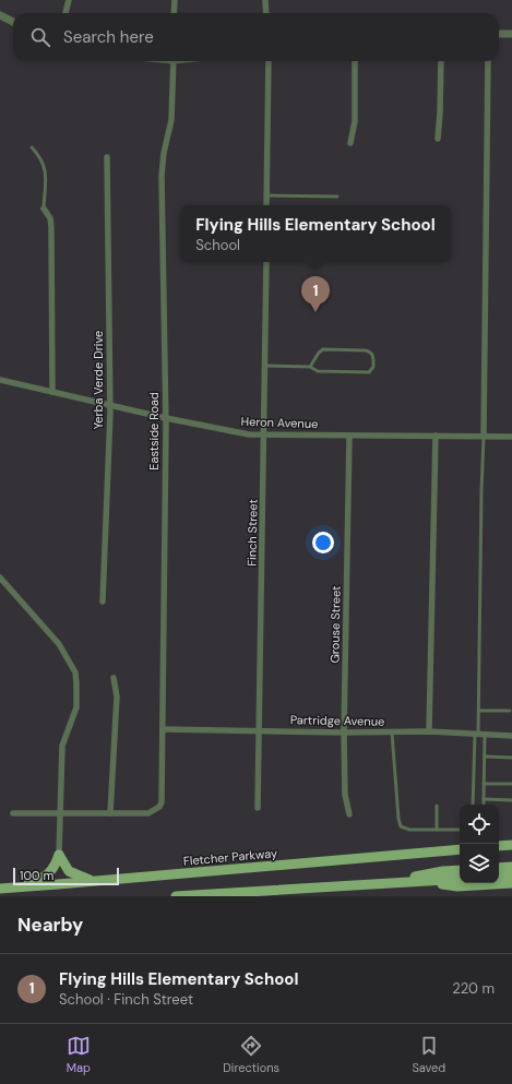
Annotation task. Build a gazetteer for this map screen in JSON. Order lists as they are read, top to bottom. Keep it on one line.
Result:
{"streets":{"main road":["Fletcher Parkway"],"street":["Yerba Verde Drive","Heron Avenue","Eastside Road","Finch Street","Grouse Street","Partridge Avenue"]},"crossings":[["Yerba Verde Drive","Heron Avenue"],["Heron Avenue","Eastside Road"],["Heron Avenue","Finch Street"],["Heron Avenue","Grouse Street"],["Eastside Road","Partridge Avenue"],["Finch Street","Partridge Avenue"],["Grouse Street","Partridge Avenue"]],"scale_bar":"100 m","page":{"search":"Search here","popup":["Flying Hills Elementary School","School"],"pins":"1","scale":"100 m","heading":"Nearby","list":[{"mark":"1","name":"Flying Hills Elementary School","note":"School · Finch Street","value":"220 m"}],"nav":["Map","Directions","Saved"]}}
